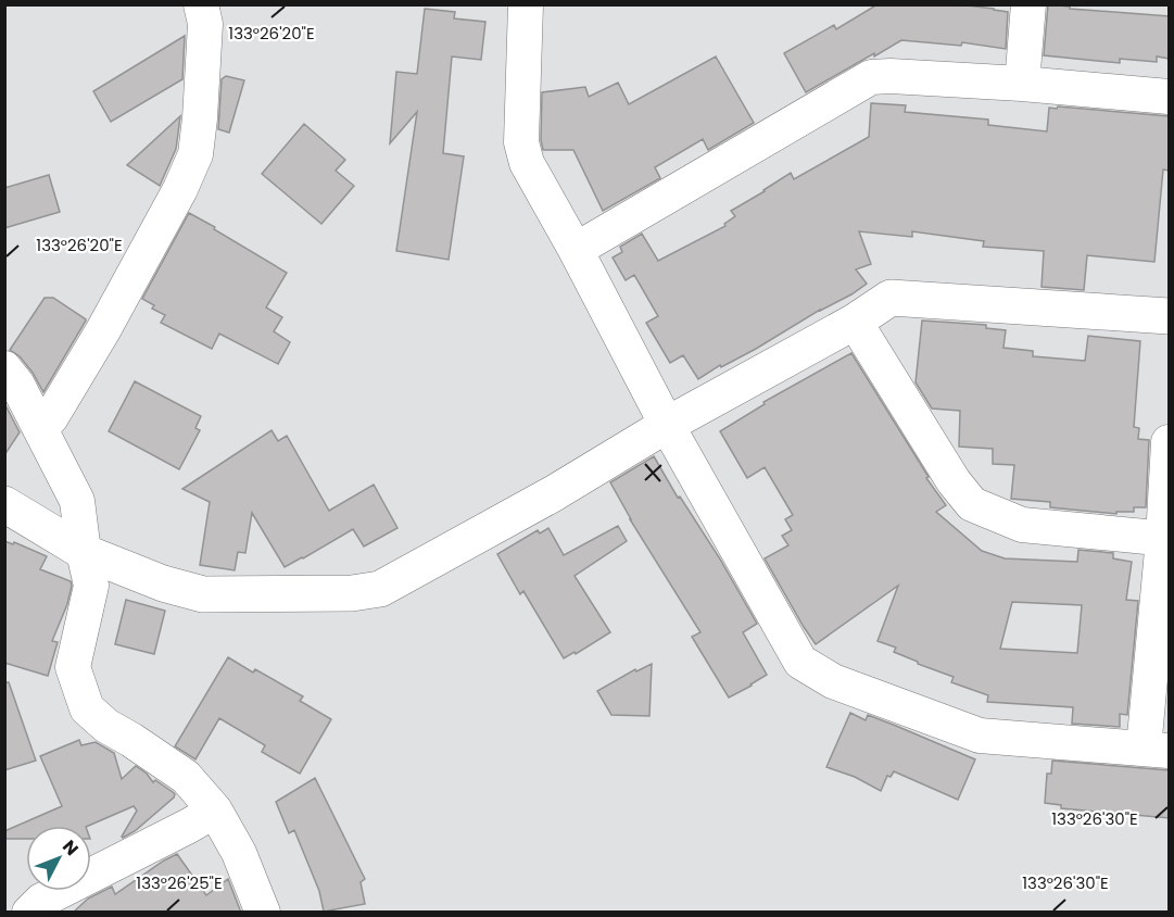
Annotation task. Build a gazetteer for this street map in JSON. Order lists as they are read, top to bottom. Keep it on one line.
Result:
{"north":"top right","coordinates":["133°26'20\"E","133°26'30\"E","133°26'25\"E"]}
